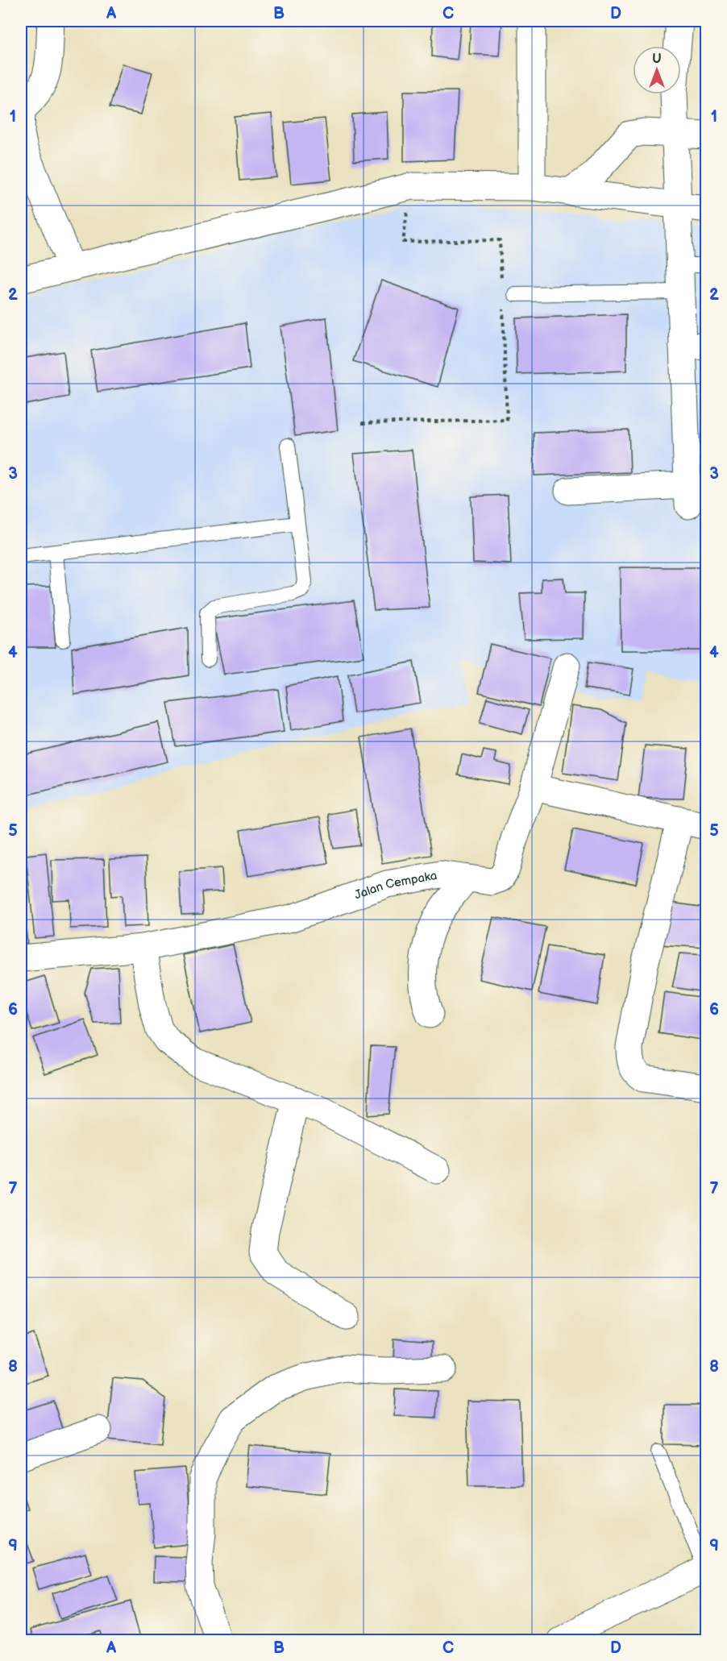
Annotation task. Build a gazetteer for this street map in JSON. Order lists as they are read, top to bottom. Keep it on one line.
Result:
{"streets":{"street":["Jalan Cempaka"]},"north":"top","grid":{"columns":["A","B","C","D"],"rows":["1","2","3","4","5","6","7","8","9"]}}
